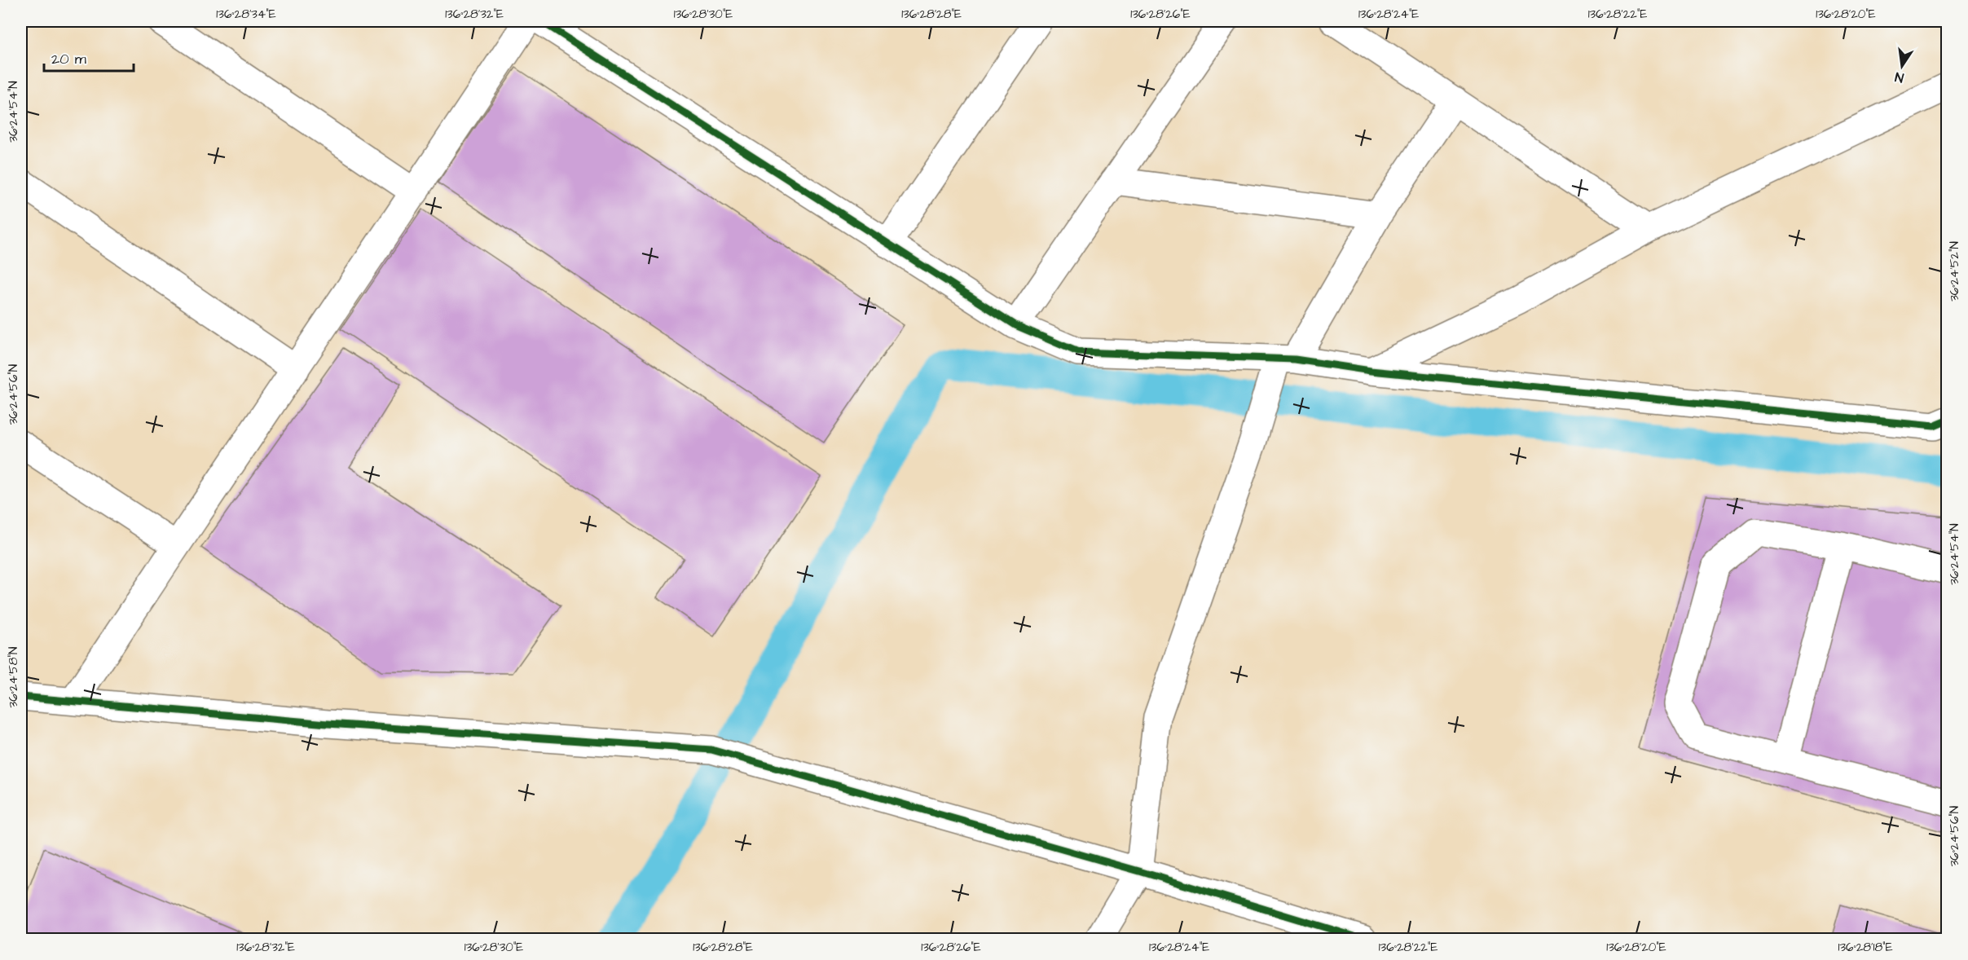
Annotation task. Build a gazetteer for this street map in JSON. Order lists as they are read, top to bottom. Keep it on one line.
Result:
{"scale_bar":"20 m","north":"bottom","coordinates":["136°28'34\"E","136°28'32\"E","136°28'30\"E","136°28'28\"E","136°28'26\"E","136°28'24\"E","136°28'22\"E","136°28'20\"E","36°24'54\"N","36°24'52\"N","36°24'56\"N","36°24'58\"N","136°28'18\"E"]}
